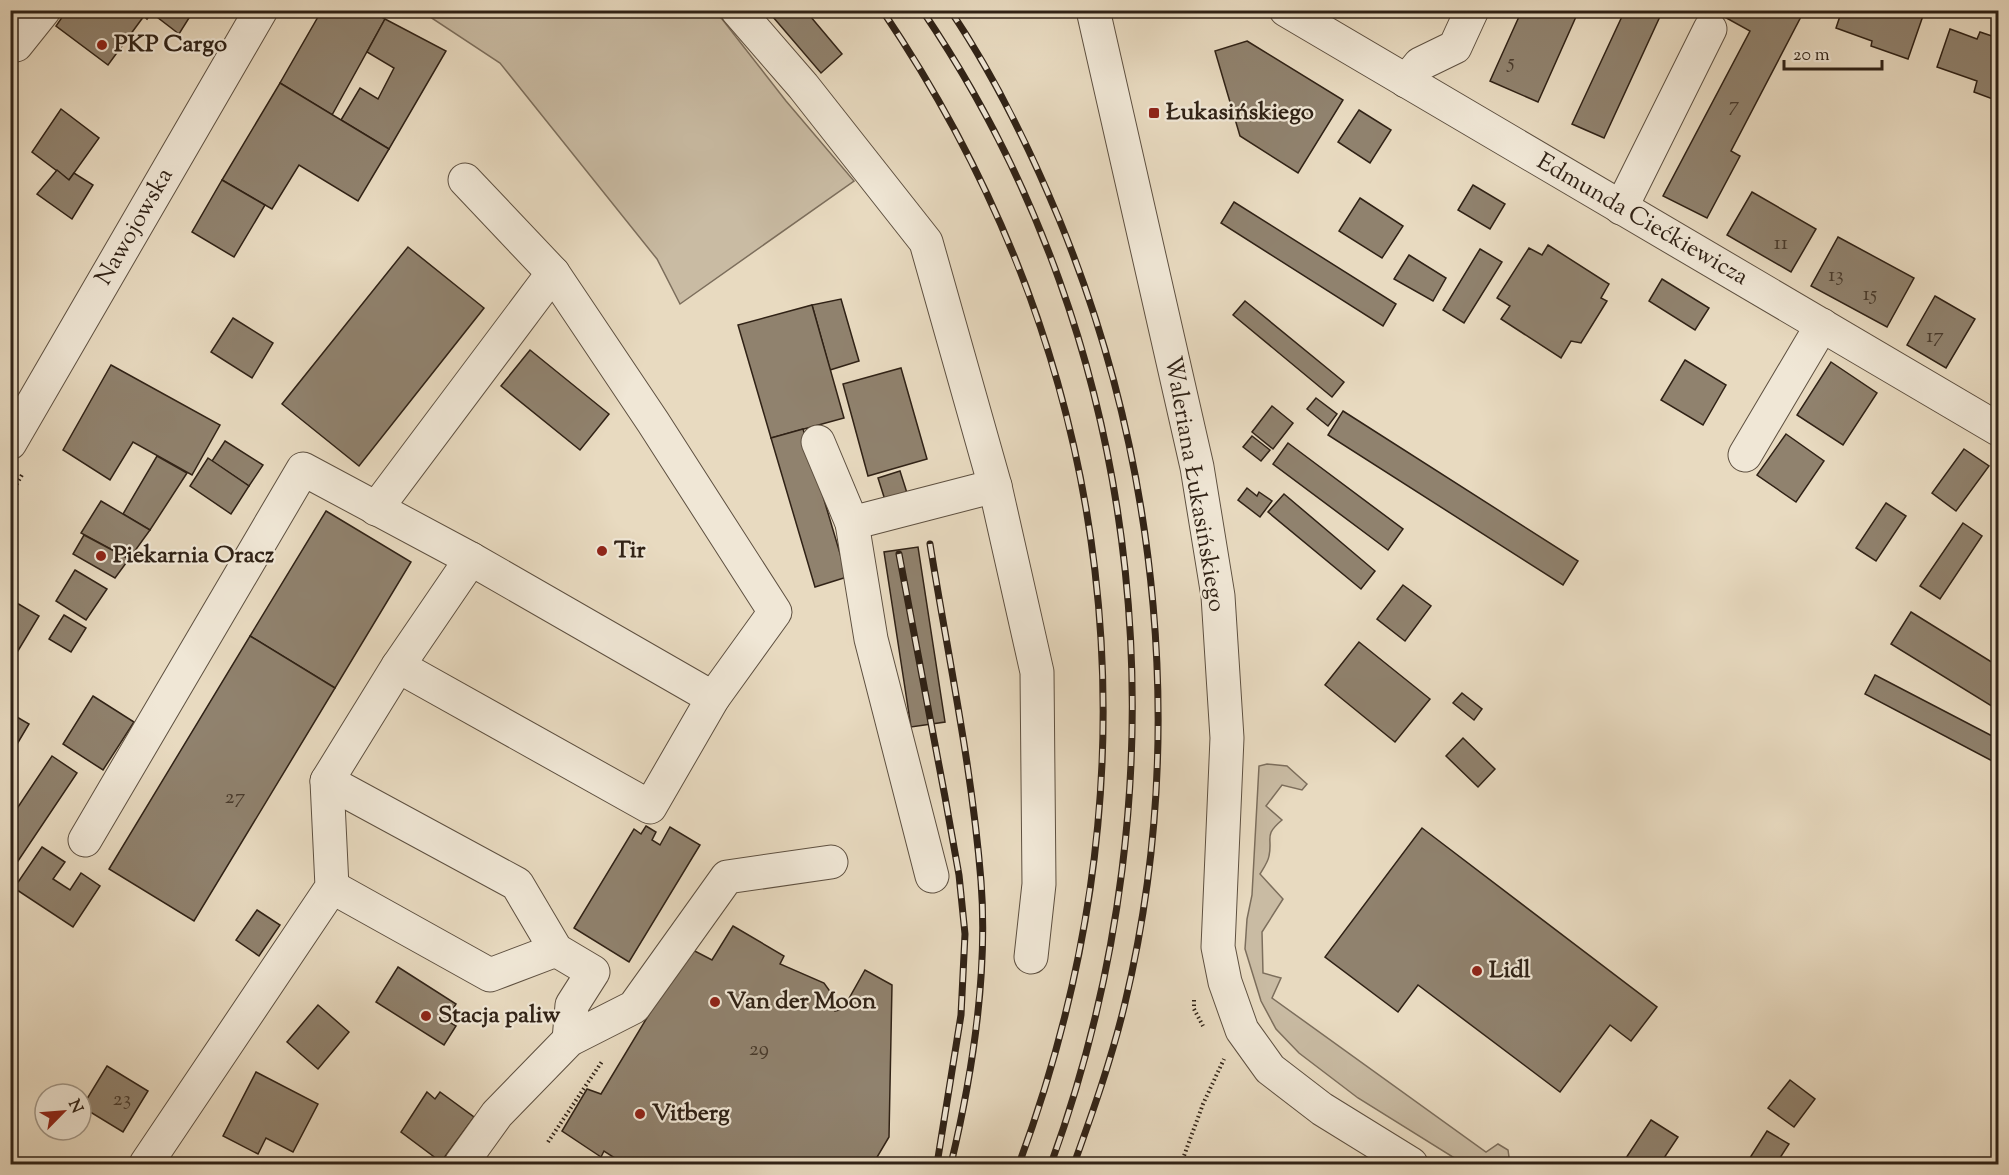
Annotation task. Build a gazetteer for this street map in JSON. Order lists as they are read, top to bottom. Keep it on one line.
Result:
{"streets":{"street":["Edmunda Ciećkiewicza","Nawojowska","Waleriana Łukasińskiego"]},"places":{"other":["PKP Cargo","Tir","Piekarnia Oracz","Lidl","Van der Moon","Stacja paliw","Vitberg"],"transit":["Łukasińskiego"]},"house_numbers":["5","7","11","13","15","17","27","29","23"],"scale_bar":"20 m","north":"top right"}
